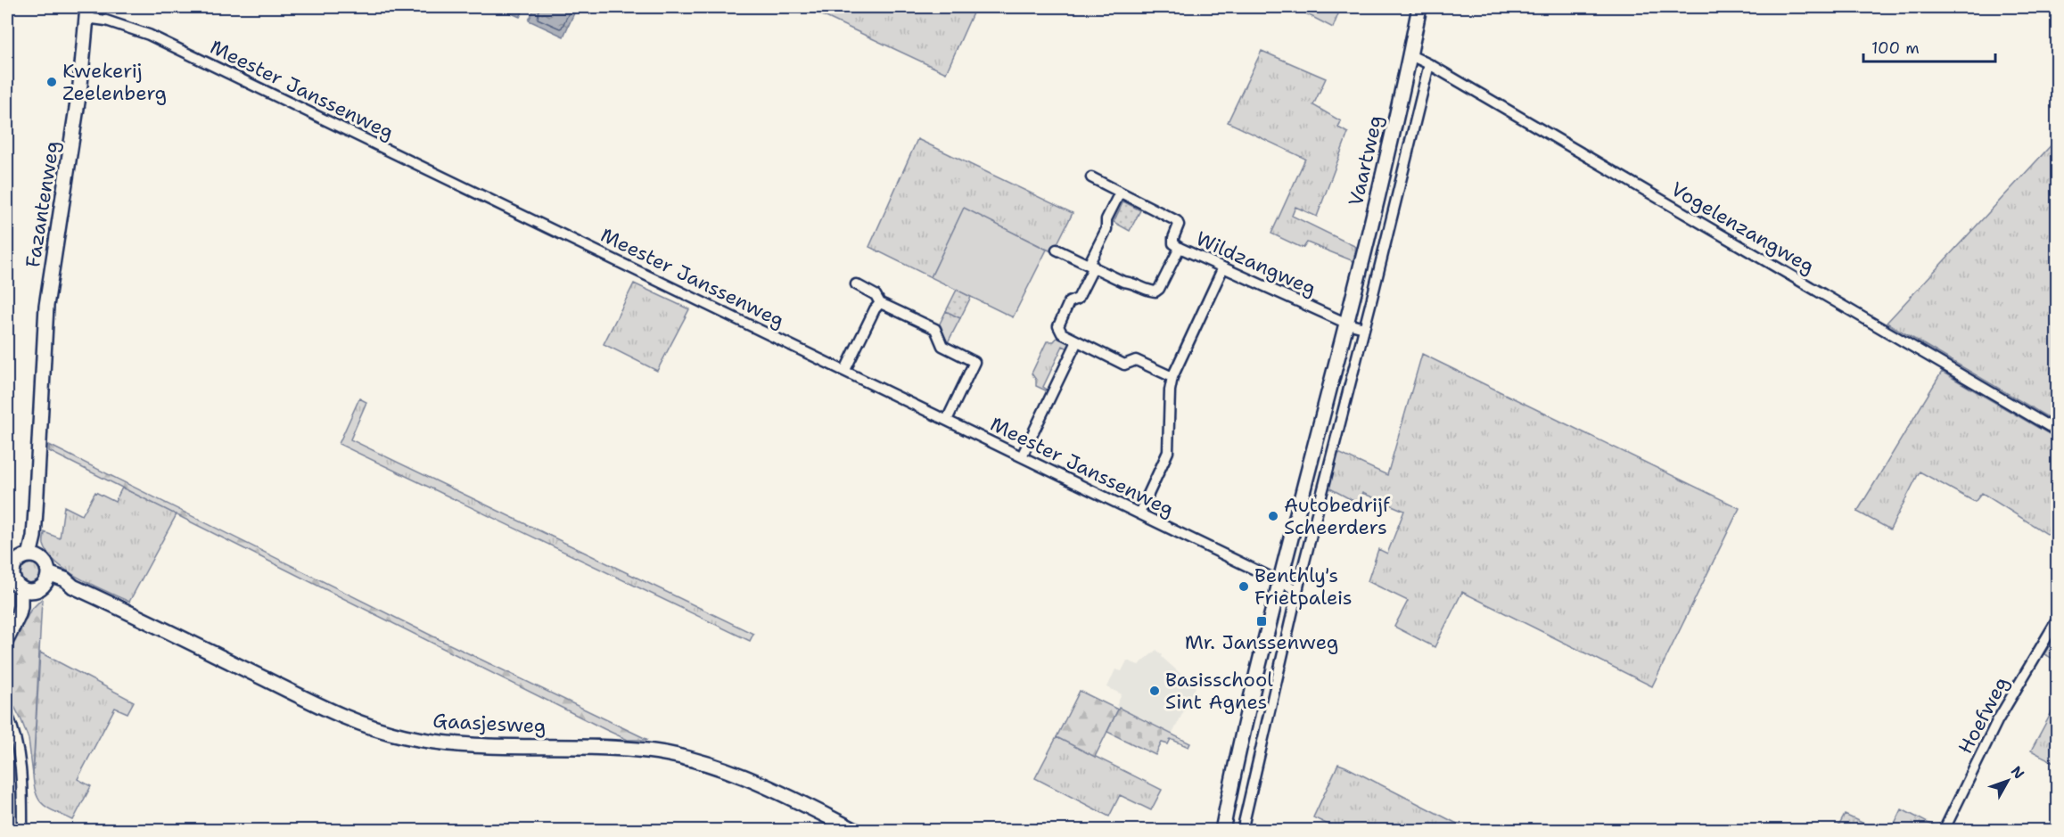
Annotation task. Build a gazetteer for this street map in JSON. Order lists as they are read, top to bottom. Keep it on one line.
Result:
{"streets":{"street":["Meester Janssenweg","Vaartweg","Fazantenweg","Vogelenzangweg","Wildzangweg","Hoefweg","Gaasjesweg"]},"crossings":[["Meester Janssenweg","Vaartweg"],["Meester Janssenweg","Fazantenweg"],["Vaartweg","Vogelenzangweg"],["Vaartweg","Wildzangweg"],["Fazantenweg","Gaasjesweg"]],"places":{"other":["Kwekerij Zeelenberg","Autobedrijf Scheerders","Benthly's Frietpaleis","Basisschool Sint Agnes"],"transit":["Mr. Janssenweg"]},"scale_bar":"100 m","north":"top right"}
